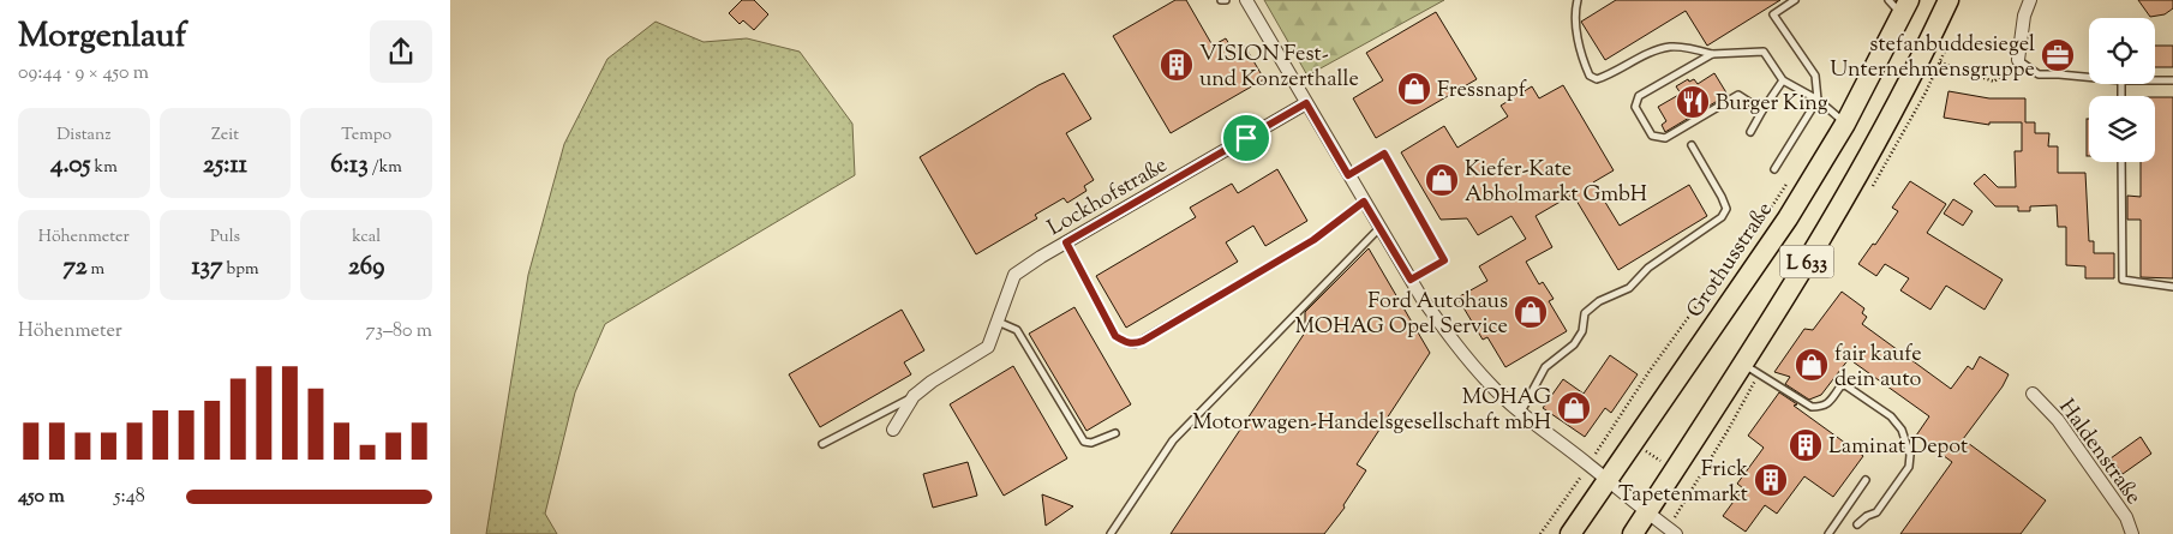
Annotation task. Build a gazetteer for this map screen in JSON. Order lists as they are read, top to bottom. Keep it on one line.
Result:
{"streets":{"main road":["Grothusstraße","L 633"],"street":["Lockhofstraße","Haldenstraße"]},"places":{"office":["stefanbuddesiegel Unternehmensgruppe"],"building":["VISION Fest- und Konzerthalle","Laminat Depot","Frick Tapetenmarkt"],"shop":["Fressnapf","Kiefer-Kate Abholmarkt GmbH","Ford Autohaus MOHAG Opel Service","fair kaufe dein auto","MOHAG Motorwagen-Handelsgesellschaft mbH"],"restaurant":["Burger King"]},"page":{"heading":["Morgenlauf","09:44 · 9 × 450 m"],"stats":[["Distanz","4.05 km"],["Zeit","25:11"],["Tempo","6:13 /km"],["Höhenmeter","72 m"],["Puls","137 bpm"],["kcal","269"]],"chart":["Höhenmeter","73–80 m"],"list":[{"name":"450 m","note":"5:48"}]}}
